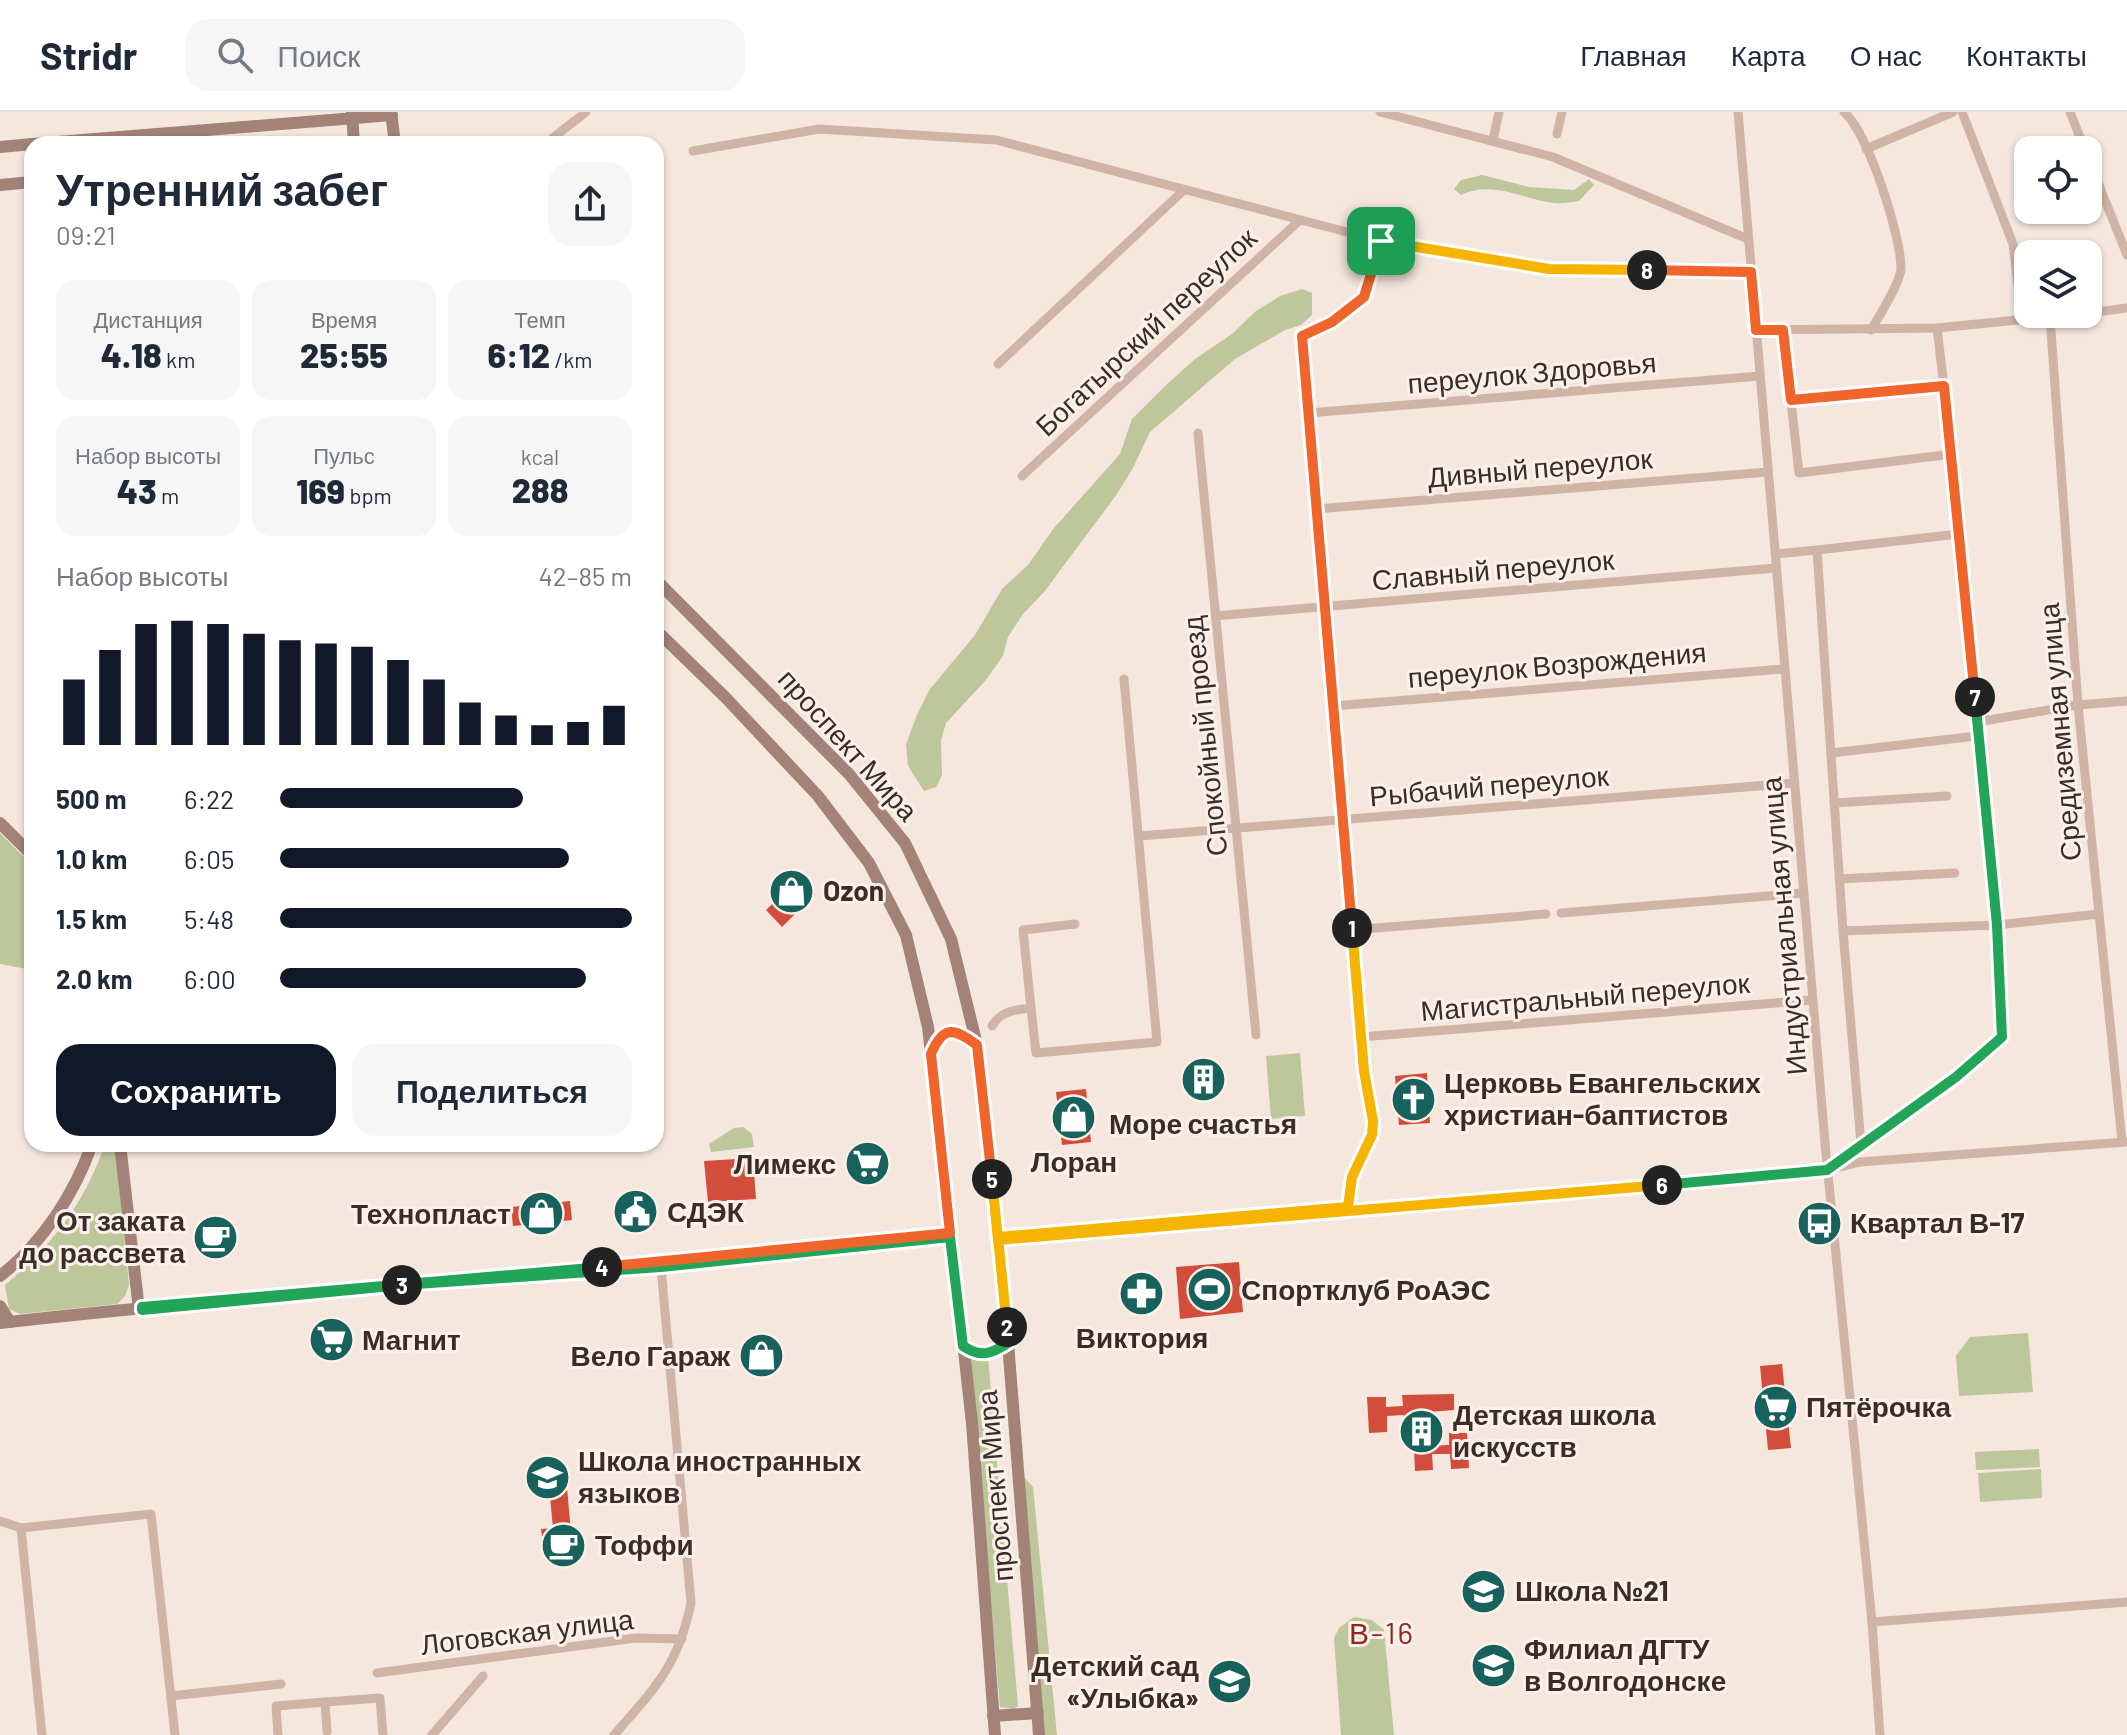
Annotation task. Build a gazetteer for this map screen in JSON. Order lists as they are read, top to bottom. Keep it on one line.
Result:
{"streets":{"main road":["проспект Мира"],"street":["Богатырский переулок","переулок Здоровья","Дивный переулок","Славный переулок","переулок Возрождения","Средиземная улица","Спокойный проезд","Рыбачий переулок","Индустриальная улица","Магистральный переулок","Логовская улица"]},"crossings":[["переулок Здоровья","Индустриальная улица"],["Дивный переулок","Индустриальная улица"],["Славный переулок","Спокойный проезд"],["Славный переулок","Индустриальная улица"],["переулок Возрождения","Индустриальная улица"],["Спокойный проезд","Рыбачий переулок"],["Рыбачий переулок","Индустриальная улица"],["Индустриальная улица","Магистральный переулок"]],"districts":["В-16"],"places":{"shop":["Ozon","Лоран","Технопласт","Вело Гараж"],"building":["Море счастья","Детская школа искусств"],"church":["Церковь Евангельских христиан-баптистов"],"supermarket":["Лимекс","Магнит","Пятёрочка"],"public building":["СДЭК"],"bus stop":["Квартал В-17"],"cafe":["От заката до рассвета","Тоффи"],"sports":["Спортклуб РоАЭС"],"pharmacy":["Виктория"],"school or university":["Школа иностранных языков","Школа №21","Филиал ДГТУ в Волгодонске","Детский сад «Улыбка»"]},"page":{"header":"Stridr","search":"Поиск","nav":["Главная","Карта","О нас","Контакты"],"heading":["Утренний забег","09:21"],"pins":["8","7","1","5","6","4","3","2"],"stats":[["Дистанция","4.18 km"],["Время","25:55"],["Темп","6:12 /km"],["Набор высоты","43 m"],["Пульс","169 bpm"],["kcal","288"]],"chart":["Набор высоты","42–85 m"],"list":[{"name":"500 m","note":"6:22"},{"name":"1.0 km","note":"6:05"},{"name":"1.5 km","note":"5:48"},{"name":"2.0 km","note":"6:00"}],"buttons":["Сохранить","Поделиться"]}}
